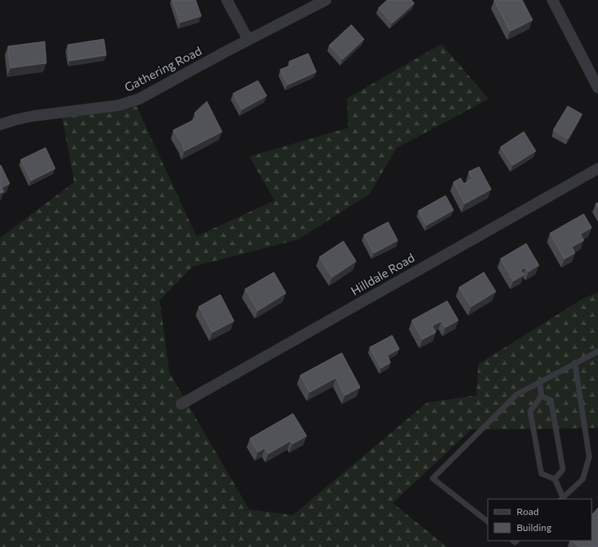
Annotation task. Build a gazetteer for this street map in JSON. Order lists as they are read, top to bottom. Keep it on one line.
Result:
{"streets":{"street":["Gathering Road","Hilldale Road"]},"legend":["Road","Building"]}
